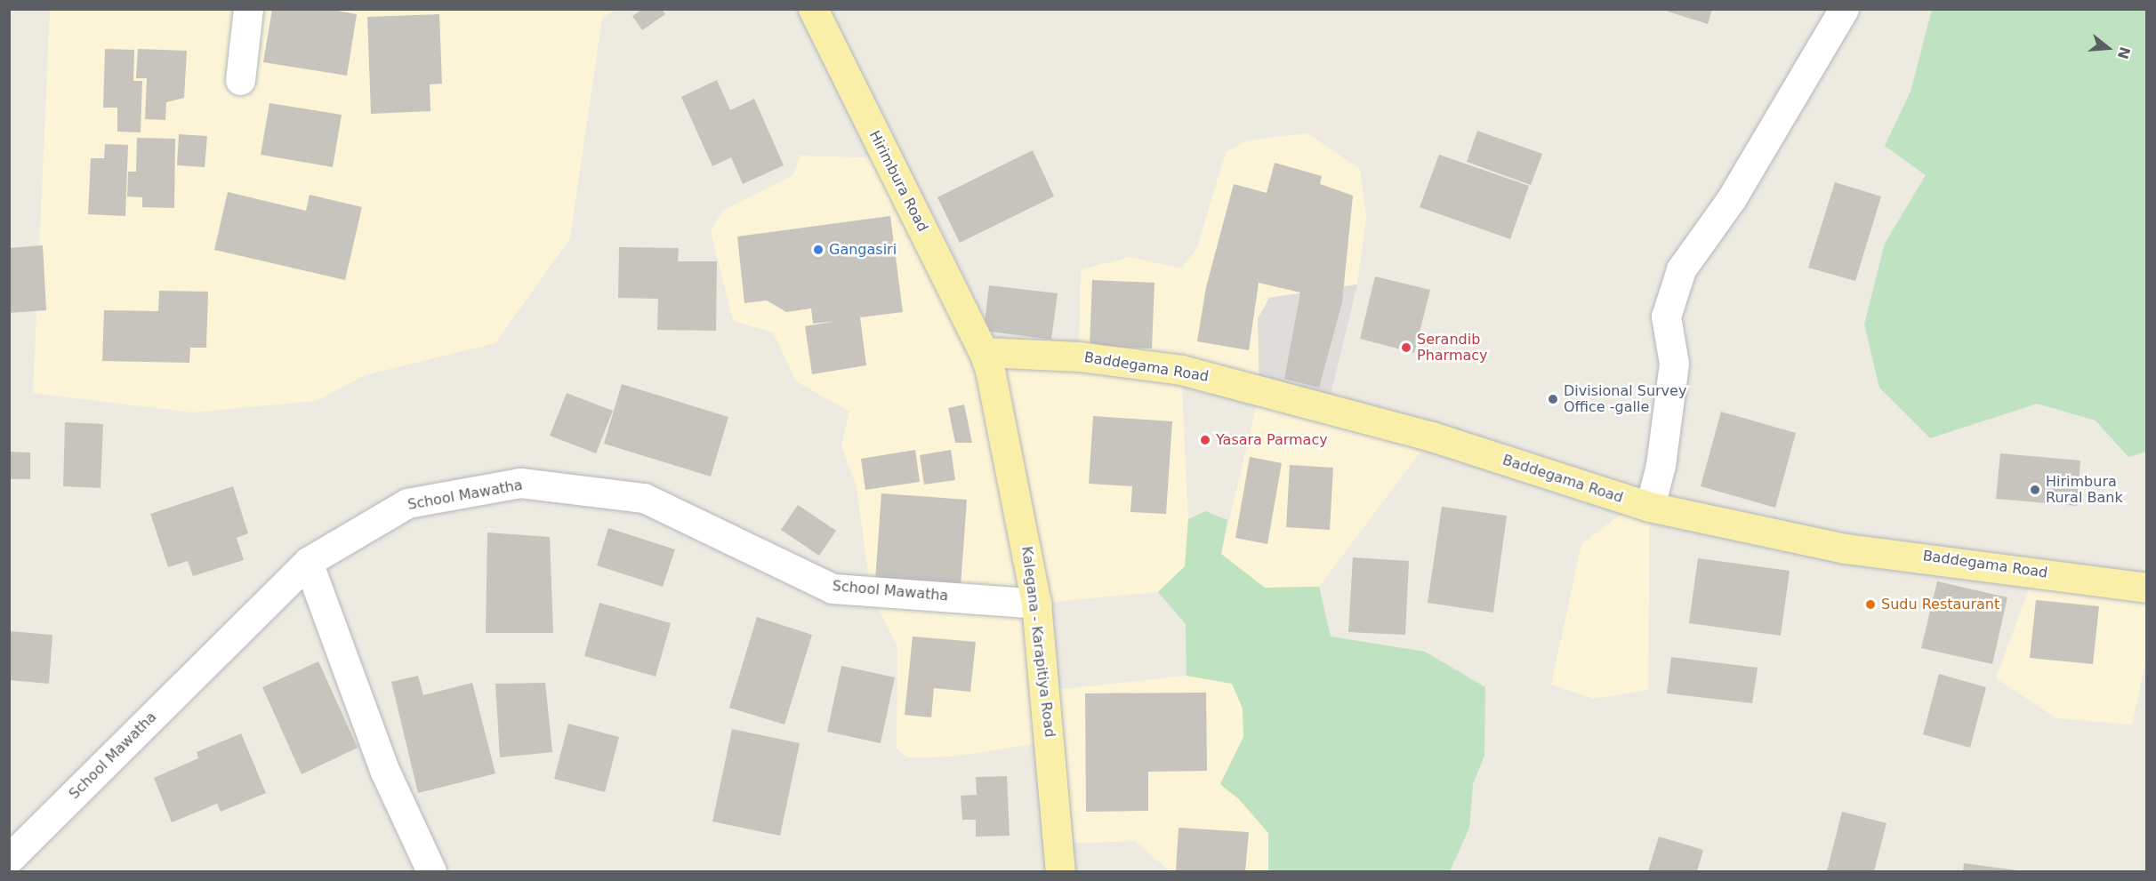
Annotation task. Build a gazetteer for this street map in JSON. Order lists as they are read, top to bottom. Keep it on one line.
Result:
{"streets":{"main road":["Hirimbura Road","Baddegama Road","Kalegana - Karapitiya Road"],"street":["School Mawatha"]},"crossings":[["Hirimbura Road","Baddegama Road"],["Hirimbura Road","Kalegana - Karapitiya Road"],["Baddegama Road","Kalegana - Karapitiya Road"],["School Mawatha","Kalegana - Karapitiya Road"]],"places":["Gangasiri","Serandib Pharmacy","Divisional Survey Office -galle","Yasara Parmacy","Hirimbura Rural Bank","Sudu Restaurant"],"north":"right"}
